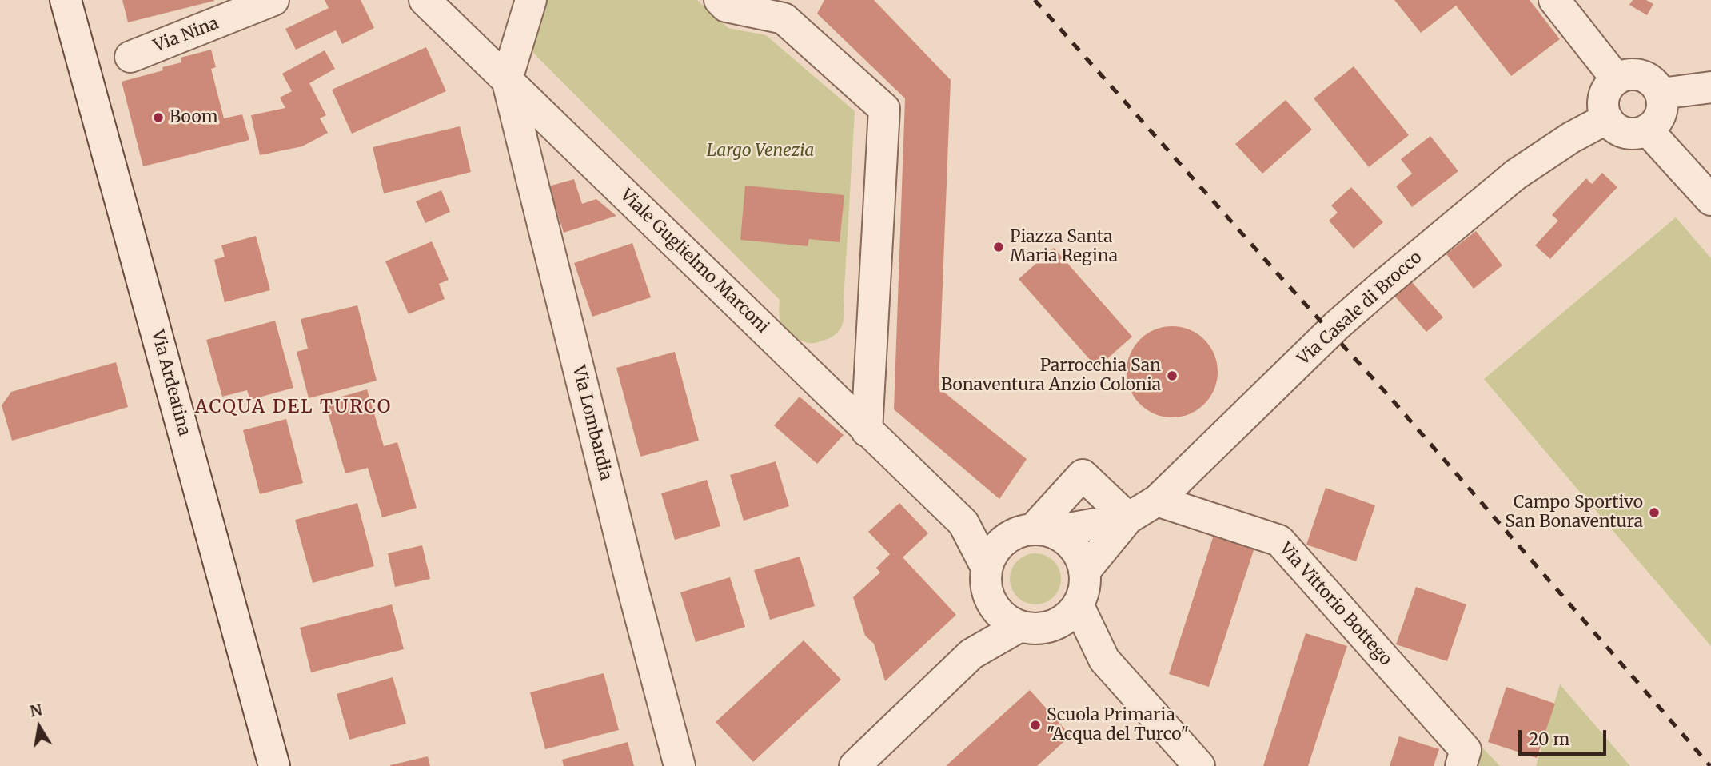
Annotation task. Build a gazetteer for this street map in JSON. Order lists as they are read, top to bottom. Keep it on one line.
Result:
{"streets":{"street":["Via Nina","Viale Guglielmo Marconi","Via Casale di Brocco","Via Ardeatina","Via Lombardia","Via Vittorio Bottego"]},"crossings":[["Viale Guglielmo Marconi","Via Lombardia"],["Via Casale di Brocco","Via Vittorio Bottego"]],"districts":["ACQUA DEL TURCO"],"parks":["Largo Venezia"],"places":["Boom","Piazza Santa Maria Regina","Parrocchia San Bonaventura Anzio Colonia","Campo Sportivo San Bonaventura","Scuola Primaria \"Acqua del Turco\""],"scale_bar":"20 m","north":"top"}
